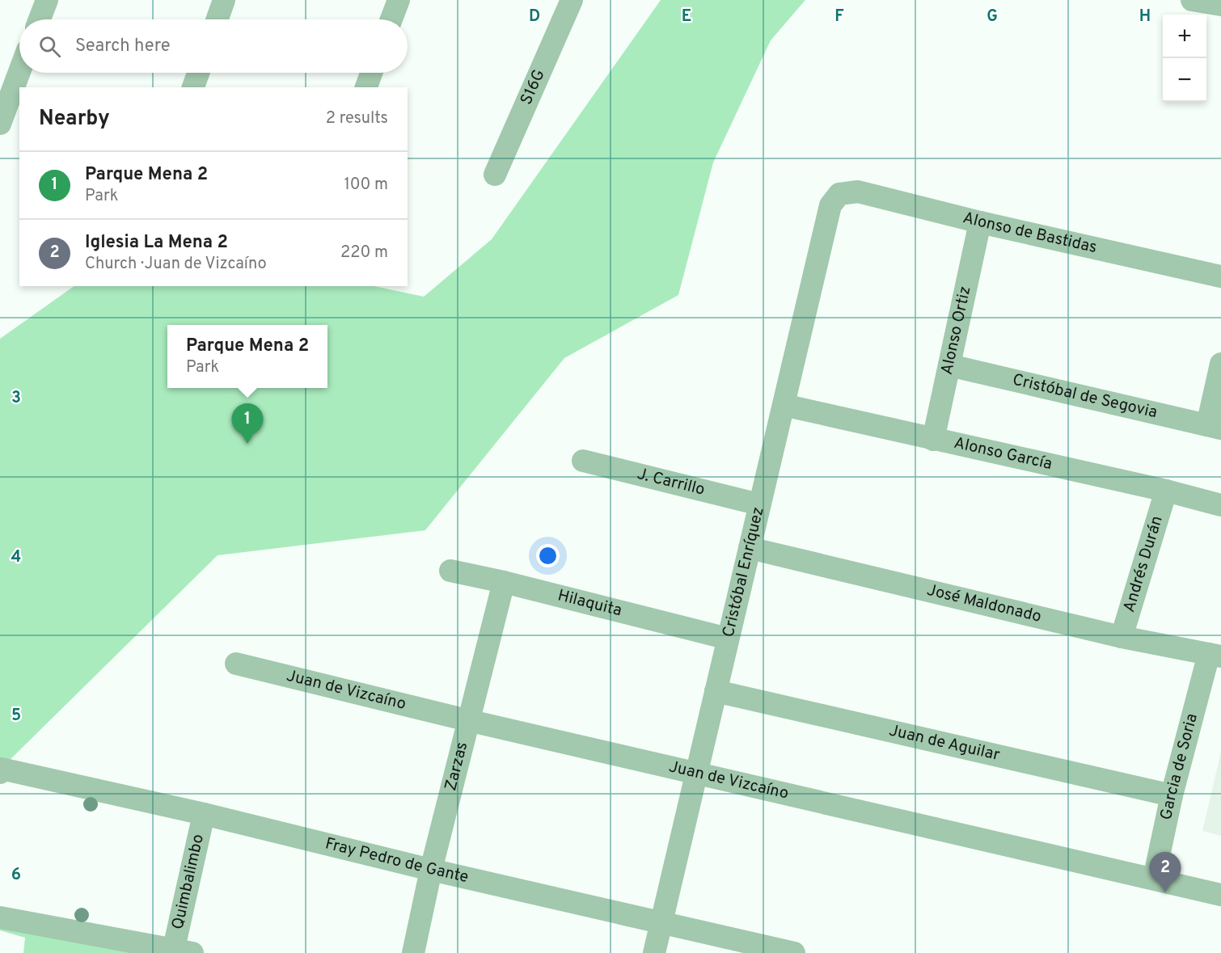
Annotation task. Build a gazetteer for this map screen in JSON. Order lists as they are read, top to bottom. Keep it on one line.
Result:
{"streets":{"street":["S16G","Alonso de Bastidas","Alonso Ortiz","Cristóbal de Segovia","Alonso García","J. Carrillo","Andrés Durán","Cristóbal Enríquez","Hilaquita","José Maldonado","Juan de Vizcaíno","Juan de Aguilar","Garcia de Soria","Zarzas","Fray Pedro de Gante","Quimbalimbo"]},"crossings":[["Alonso de Bastidas","Alonso Ortiz"],["Alonso de Bastidas","Cristóbal Enríquez"],["Alonso Ortiz","Cristóbal de Segovia"],["Alonso Ortiz","Alonso García"],["Alonso García","Andrés Durán"],["Alonso García","Cristóbal Enríquez"],["J. Carrillo","Cristóbal Enríquez"],["Andrés Durán","José Maldonado"],["Cristóbal Enríquez","Hilaquita"],["Cristóbal Enríquez","José Maldonado"],["Cristóbal Enríquez","Juan de Vizcaíno"],["Cristóbal Enríquez","Juan de Aguilar"],["Cristóbal Enríquez","Fray Pedro de Gante"],["Hilaquita","Zarzas"],["José Maldonado","Garcia de Soria"],["Juan de Vizcaíno","Garcia de Soria"],["Juan de Vizcaíno","Zarzas"],["Juan de Aguilar","Garcia de Soria"],["Zarzas","Fray Pedro de Gante"],["Fray Pedro de Gante","Quimbalimbo"]],"page":{"map_buttons":["+","−"],"search":"Search here","heading":["Nearby","2 results"],"list":[{"mark":"1","name":"Parque Mena 2","note":"Park","value":"100 m"},{"mark":"2","name":"Iglesia La Mena 2","note":"Church · Juan de Vizcaíno","value":"220 m"}],"popup":["Parque Mena 2","Park"],"pins":["1","2"]},"grid":{"columns":["D","E","F","G","H"],"rows":["3","4","5","6"]}}
